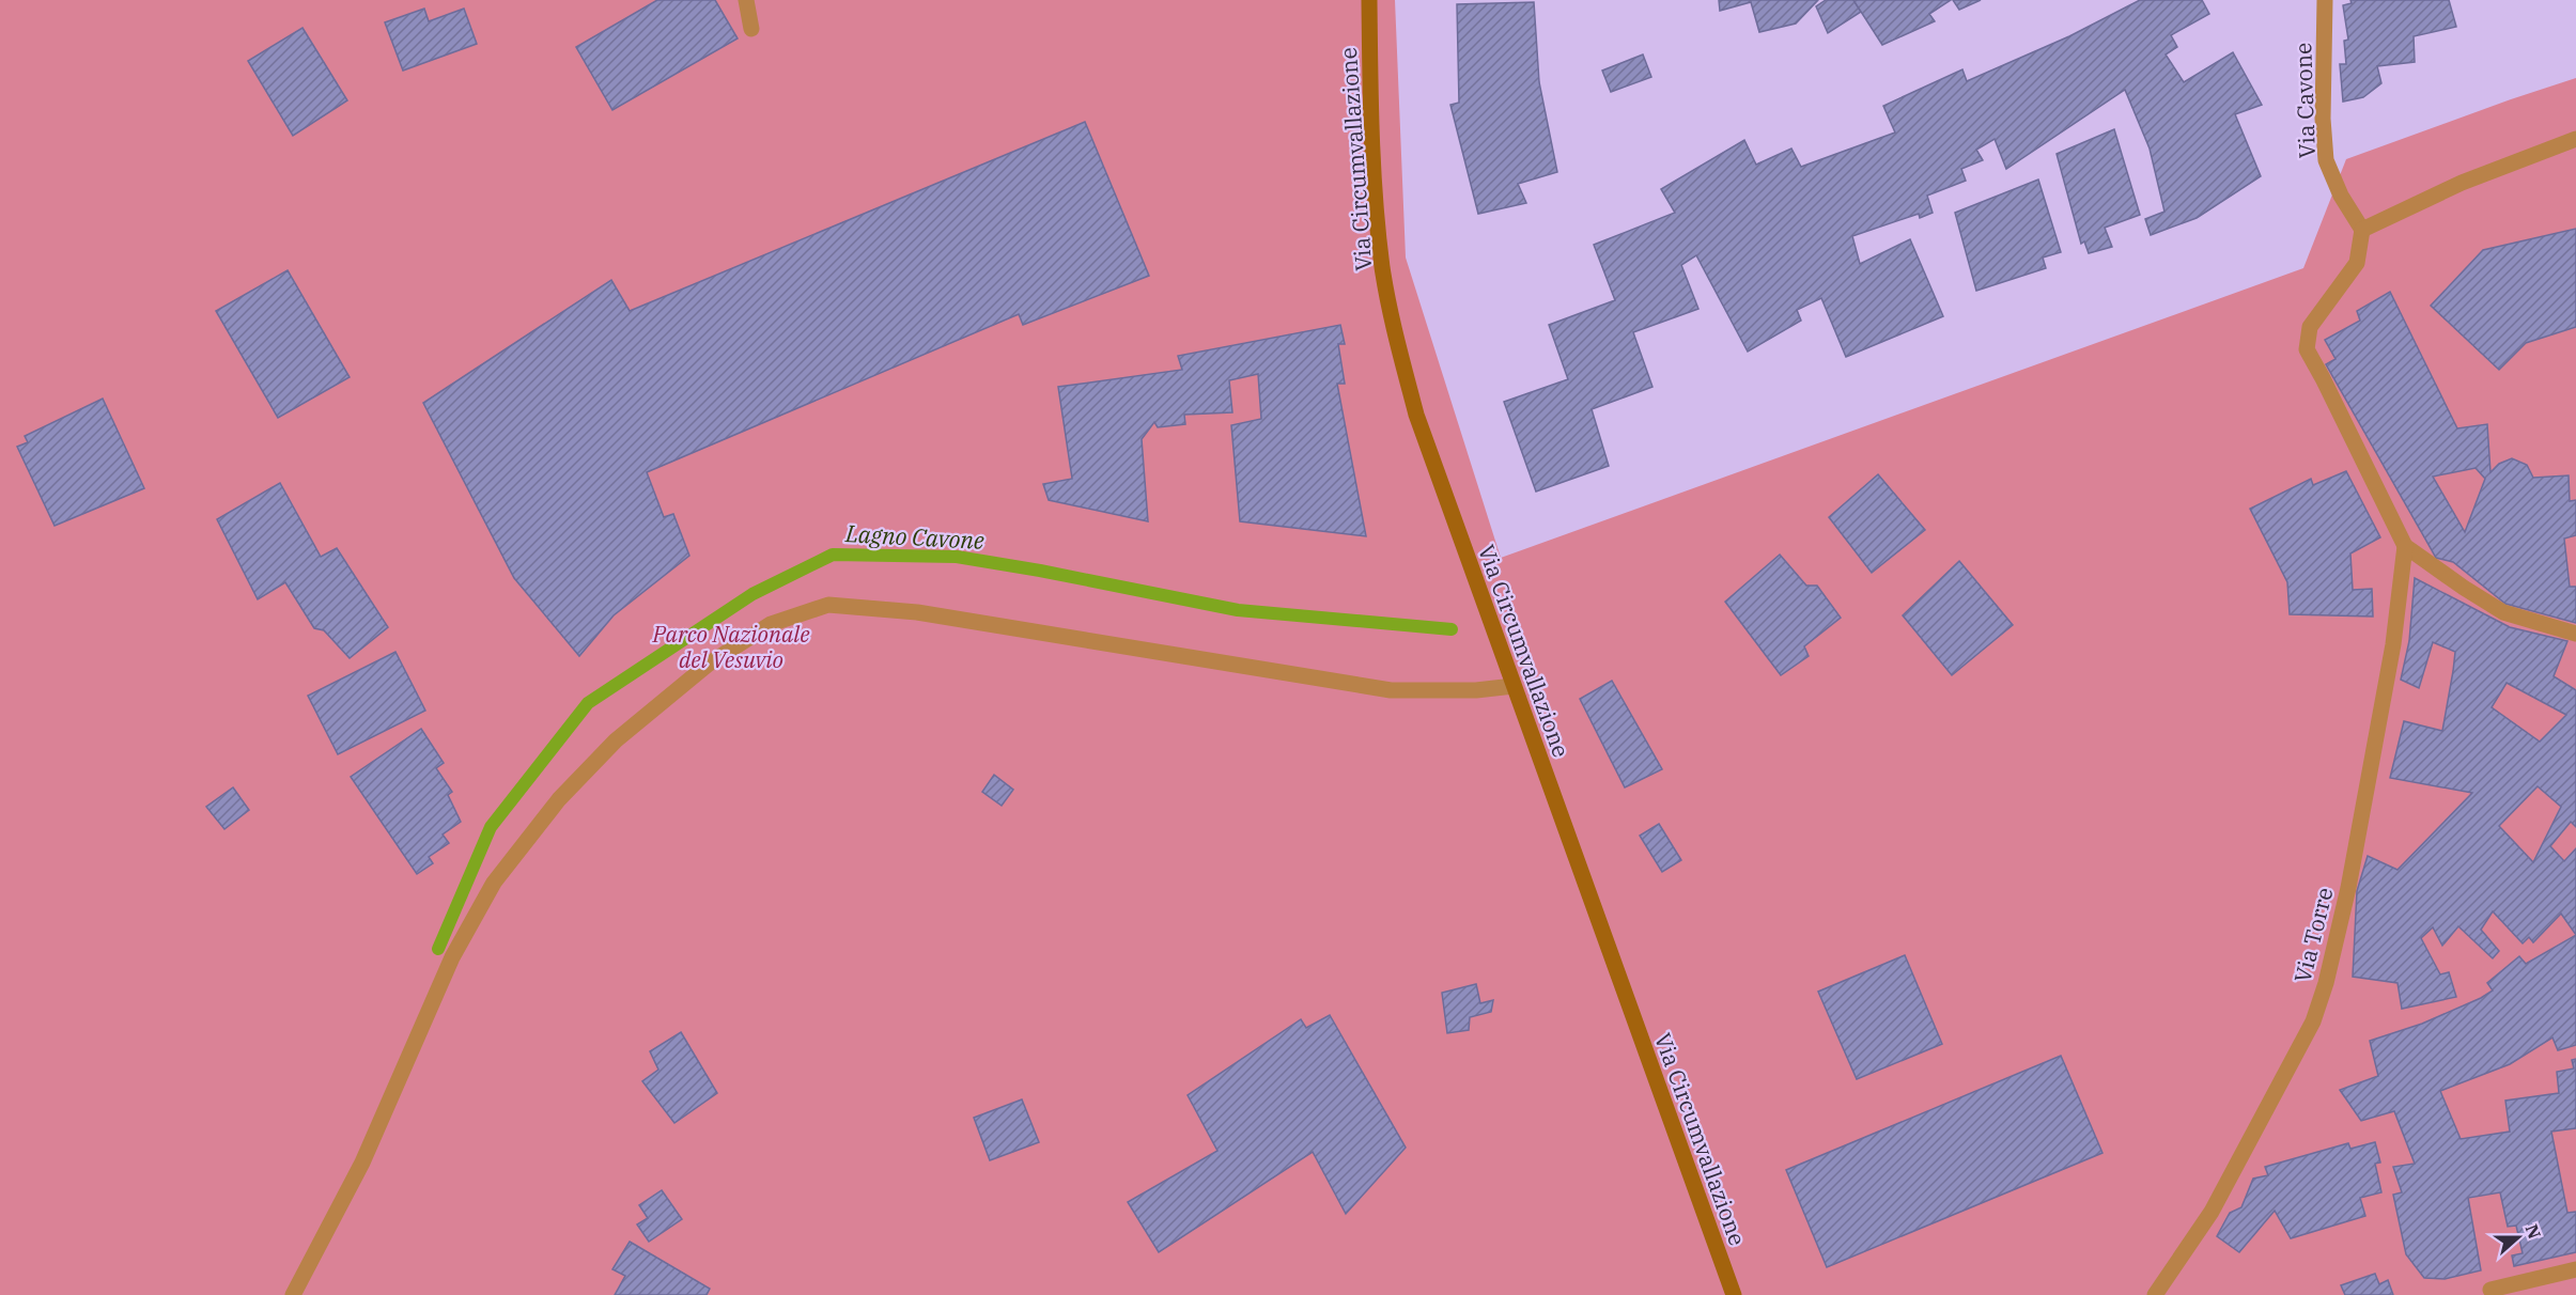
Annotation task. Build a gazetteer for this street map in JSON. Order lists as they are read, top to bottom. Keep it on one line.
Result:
{"streets":{"main road":["Via Circumvallazione"],"street":["Via Cavone","Via Torre"]},"water":["Lagno Cavone"],"parks":["Parco Nazionale del Vesuvio"],"north":"right"}
